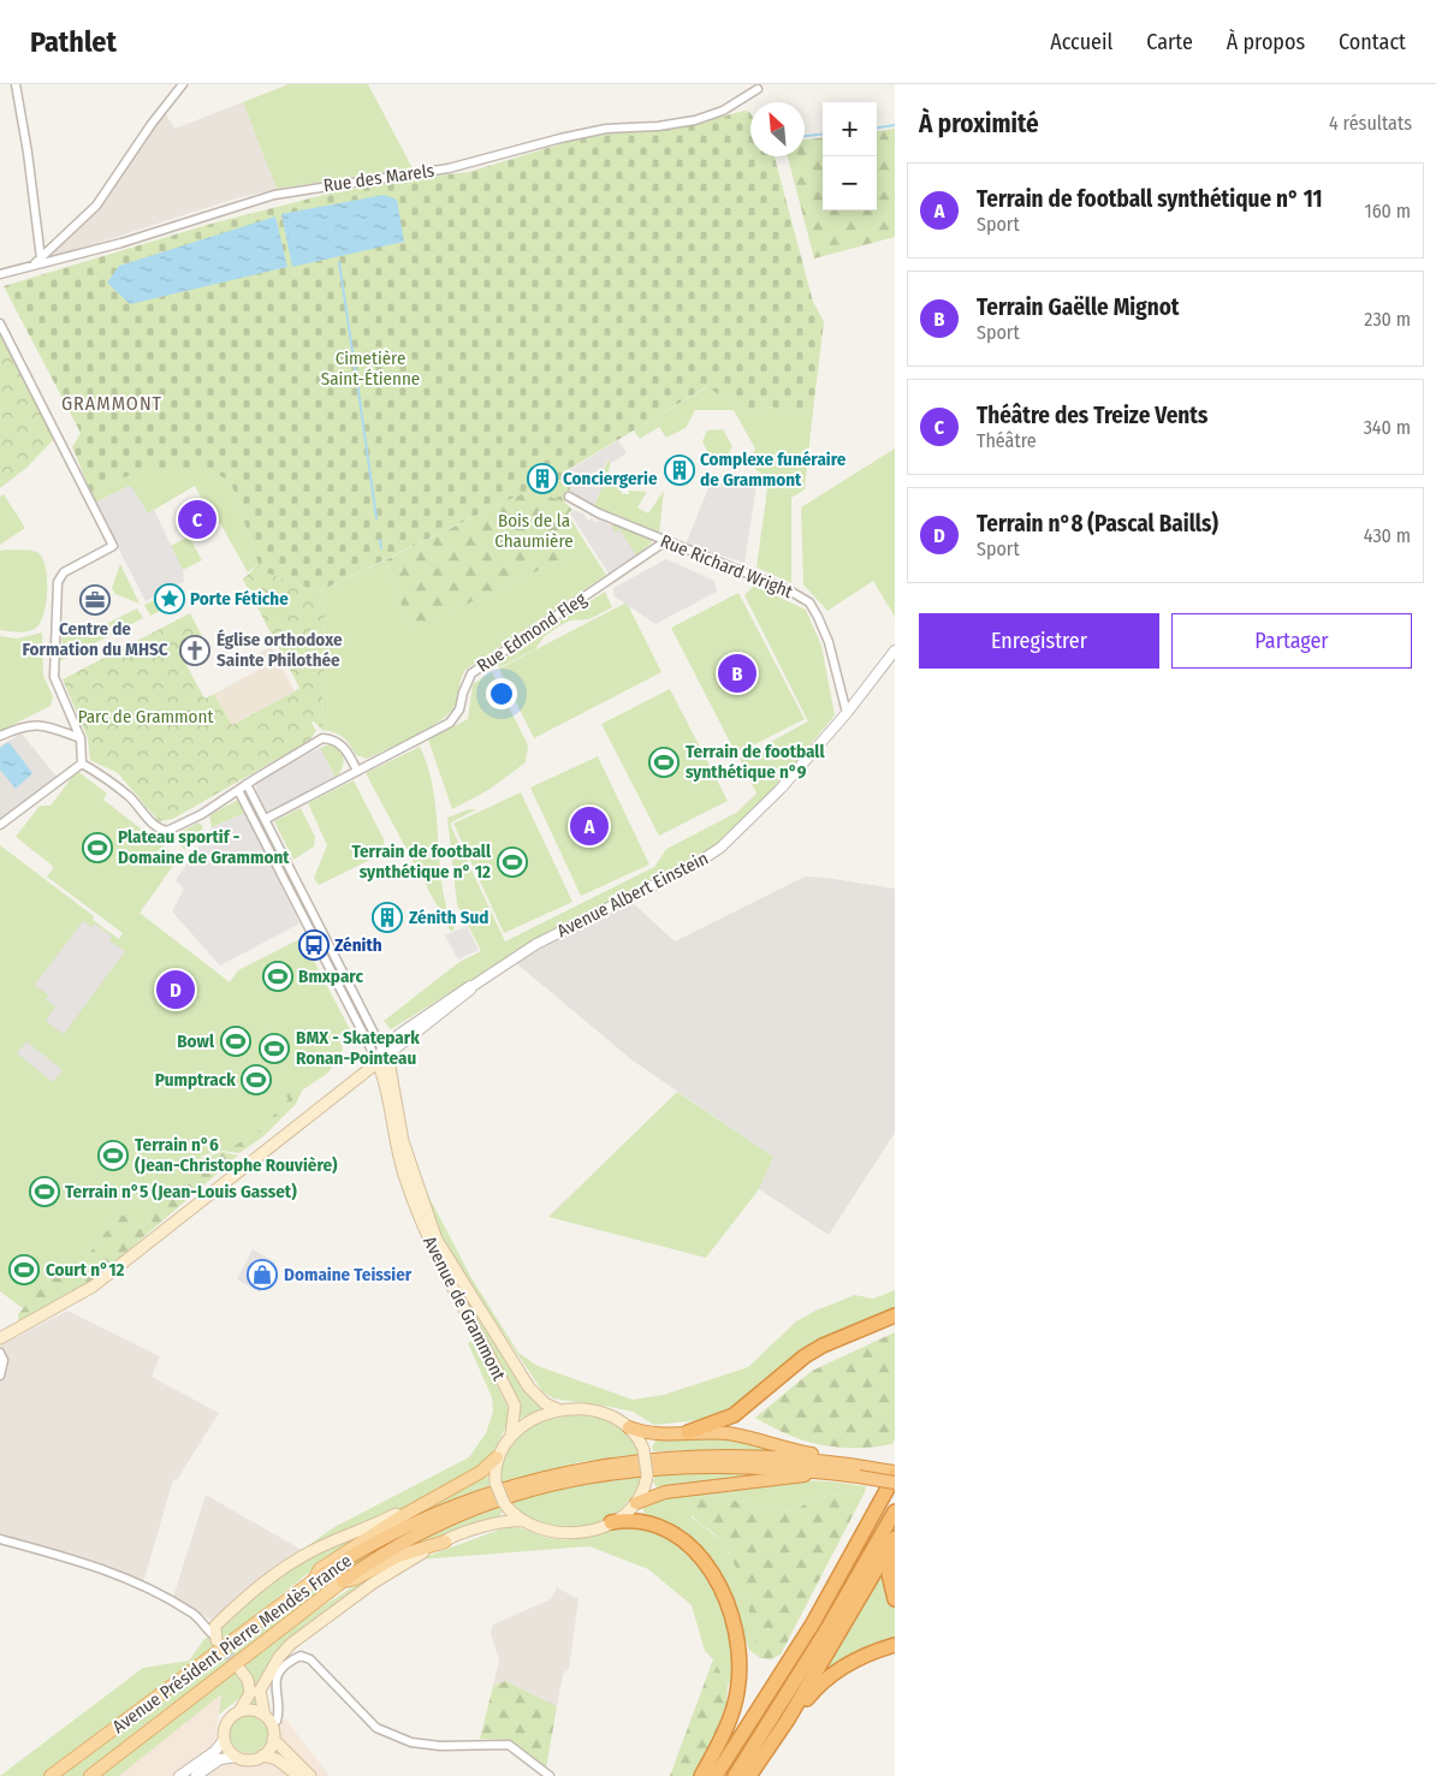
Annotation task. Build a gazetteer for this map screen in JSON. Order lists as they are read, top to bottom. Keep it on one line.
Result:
{"streets":{"highway":["Avenue Président Pierre Mendès France"],"main road":["Avenue Albert Einstein","Avenue de Grammont"],"street":["Rue des Marels","Rue Richard Wright","Rue Edmond Fleg"]},"crossings":[["Rue Richard Wright","Rue Edmond Fleg"],["Rue Richard Wright","Avenue Albert Einstein"],["Avenue Albert Einstein","Avenue de Grammont"]],"districts":["GRAMMONT"],"parks":["Cimetière Saint-Étienne","Bois de la Chaumière","Parc de Grammont"],"places":{"building":["Complexe funéraire de Grammont","Conciergerie","Zénith Sud"],"place":["Porte Fétiche"],"office":["Centre de Formation du MHSC"],"church":["Église orthodoxe Sainte Philothée"],"sports":["Terrain de football synthétique n°9","Plateau sportif - Domaine de Grammont","Terrain de football synthétique n° 12","Bmxparc","Bowl","BMX - Skatepark Ronan-Pointeau","Pumptrack","Terrain n°6 (Jean-Christophe Rouvière)","Terrain n°5 (Jean-Louis Gasset)","Court n°12"],"bus stop":["Zénith"],"shop":["Domaine Teissier"]},"north":"top left","page":{"header":"Pathlet","nav":["Accueil","Carte","À propos","Contact"],"heading":["À proximité","4 résultats"],"map_buttons":["+","−"],"list":[{"mark":"A","name":"Terrain de football synthétique n° 11","note":"Sport","value":"160 m"},{"mark":"B","name":"Terrain Gaëlle Mignot","note":"Sport","value":"230 m"},{"mark":"C","name":"Théâtre des Treize Vents","note":"Théâtre","value":"340 m"},{"mark":"D","name":"Terrain n°8 (Pascal Baills)","note":"Sport","value":"430 m"}],"pins":["C","B","A","D"],"buttons":["Enregistrer","Partager"]}}
